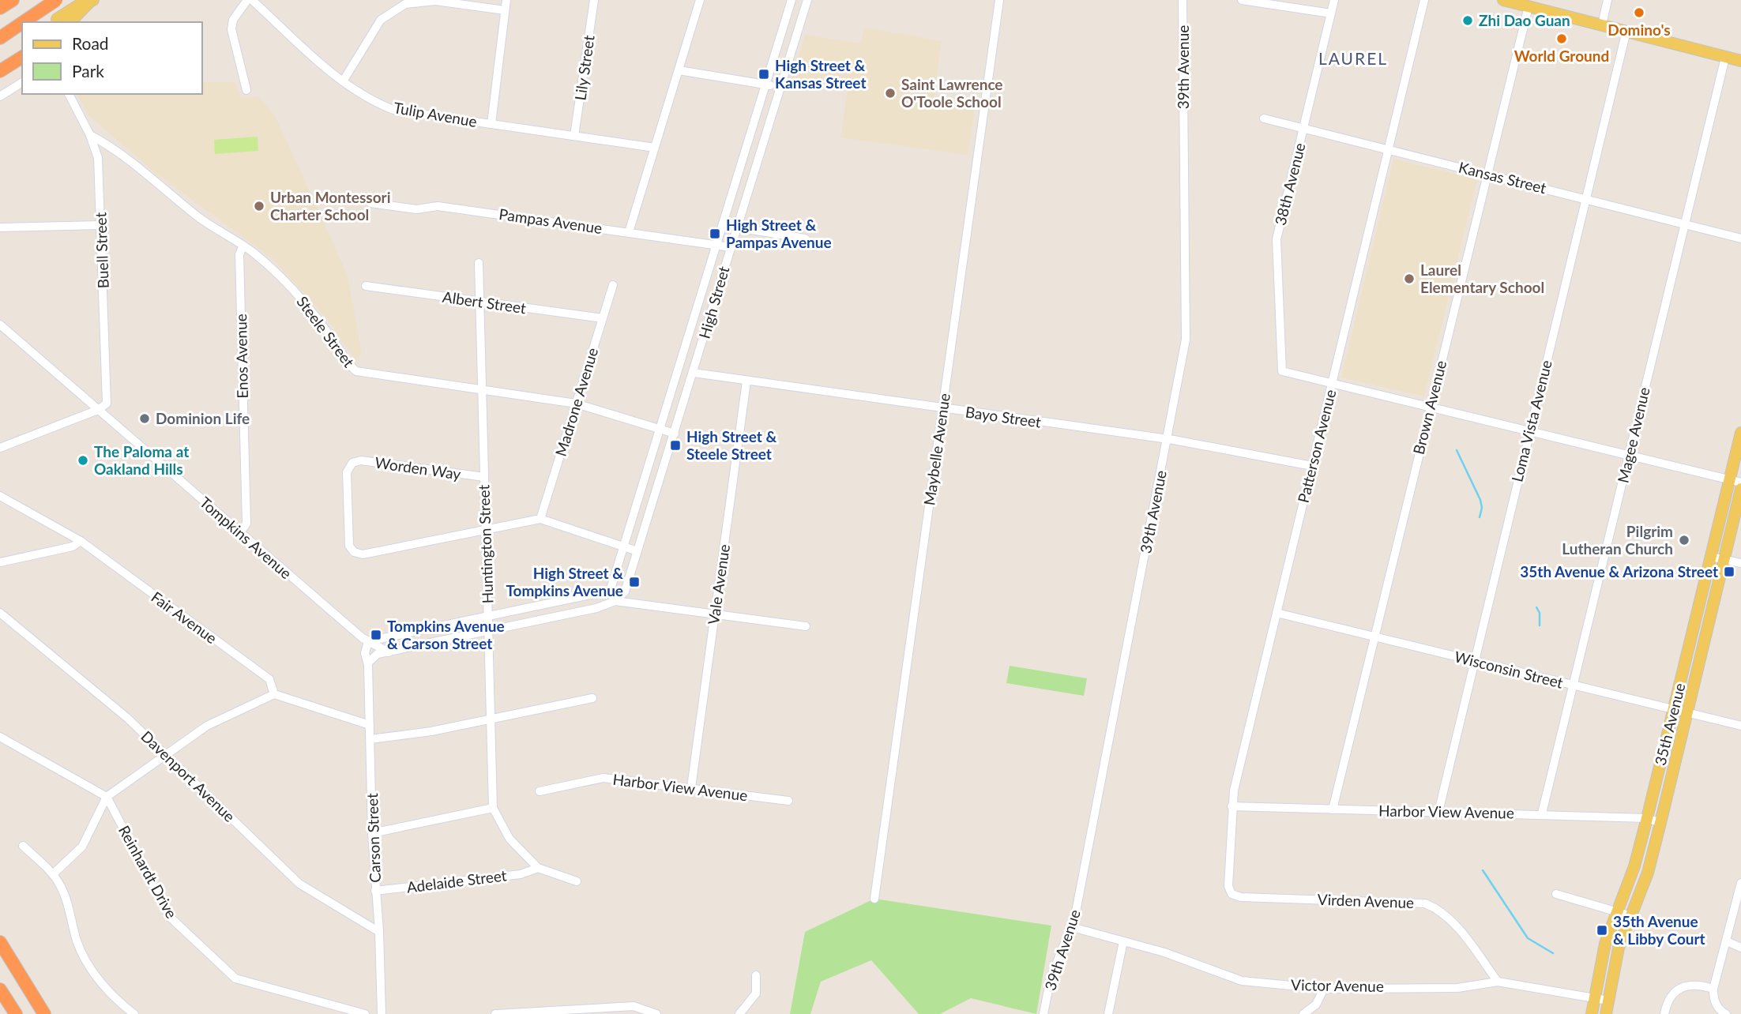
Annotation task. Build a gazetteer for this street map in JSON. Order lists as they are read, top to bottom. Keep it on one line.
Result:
{"streets":{"main road":["35th Avenue"],"street":["39th Avenue","Lily Street","Tulip Avenue","Kansas Street","38th Avenue","Pampas Avenue","Buell Street","Albert Street","High Street","Steele Street","Enos Avenue","Madrone Avenue","Brown Avenue","Bayo Street","Loma Vista Avenue","Magee Avenue","Patterson Avenue","Maybelle Avenue","Worden Way","Tompkins Avenue","Huntington Street","Vale Avenue","Fair Avenue","Wisconsin Street","Davenport Avenue","Harbor View Avenue","Carson Street","Reinhardt Drive","Adelaide Street","Virden Avenue","Victor Avenue"]},"crossings":[["39th Avenue","Bayo Street"],["39th Avenue","Victor Avenue"],["Lily Street","Tulip Avenue"],["Kansas Street","38th Avenue"],["Kansas Street","Brown Avenue"],["Kansas Street","Loma Vista Avenue"],["Kansas Street","Magee Avenue"],["Kansas Street","Patterson Avenue"],["38th Avenue","Patterson Avenue"],["Pampas Avenue","High Street"],["Buell Street","Steele Street"],["Buell Street","Tompkins Avenue"],["Albert Street","Madrone Avenue"],["Albert Street","Huntington Street"],["High Street","Steele Street"],["High Street","Bayo Street"],["Steele Street","Enos Avenue"],["Steele Street","Madrone Avenue"],["Steele Street","Huntington Street"],["Enos Avenue","Tompkins Avenue"],["Brown Avenue","Wisconsin Street"],["Brown Avenue","Harbor View Avenue"],["Bayo Street","Patterson Avenue"],["Bayo Street","Maybelle Avenue"],["Bayo Street","Vale Avenue"],["Loma Vista Avenue","Wisconsin Street"],["Loma Vista Avenue","Harbor View Avenue"],["Magee Avenue","Wisconsin Street"],["Magee Avenue","Harbor View Avenue"],["Patterson Avenue","Wisconsin Street"],["Patterson Avenue","Harbor View Avenue"],["Patterson Avenue","Virden Avenue"],["Worden Way","Huntington Street"],["Huntington Street","Adelaide Street"],["Vale Avenue","Harbor View Avenue"],["Wisconsin Street","35th Avenue"],["35th Avenue","Harbor View Avenue"],["35th Avenue","Victor Avenue"],["Davenport Avenue","Carson Street"],["Carson Street","Adelaide Street"],["Virden Avenue","Victor Avenue"]],"districts":["LAUREL"],"places":{"other":["Domino's","Zhi Dao Guan","World Ground","Saint Lawrence O'Toole School","Urban Montessori Charter School","Laurel Elementary School","Dominion Life","The Paloma at Oakland Hills","Pilgrim Lutheran Church"],"transit":["High Street & Kansas Street","High Street & Pampas Avenue","High Street & Steele Street","35th Avenue & Arizona Street","High Street & Tompkins Avenue","Tompkins Avenue & Carson Street","35th Avenue & Libby Court"]},"legend":["Road","Park"]}
